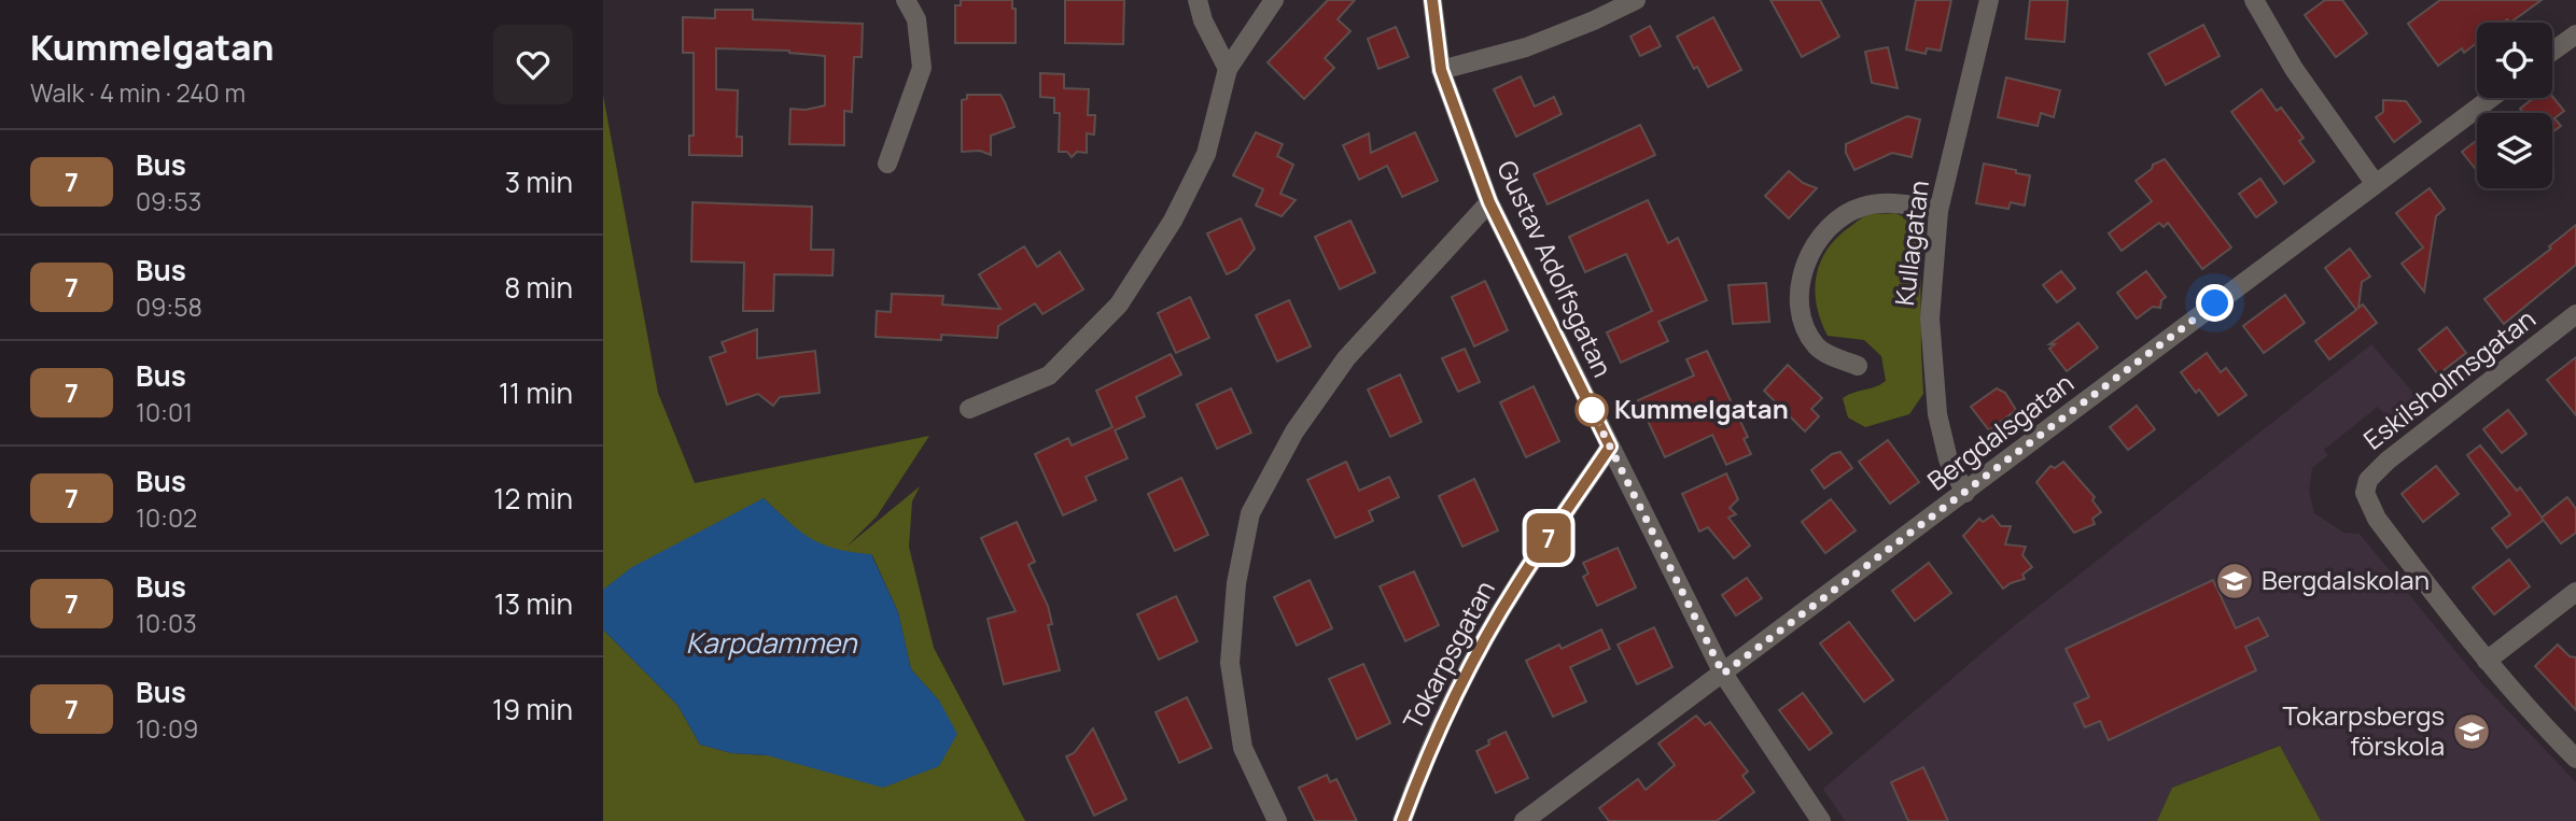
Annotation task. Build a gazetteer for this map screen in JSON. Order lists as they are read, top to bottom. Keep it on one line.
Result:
{"streets":{"street":["Kullagatan","Gustav Adolfsgatan","Eskilsholmsgatan","Bergdalsgatan","Tokarpsgatan"]},"crossings":[["Kullagatan","Bergdalsgatan"],["Gustav Adolfsgatan","Bergdalsgatan"],["Gustav Adolfsgatan","Tokarpsgatan"]],"water":["Karpdammen"],"places":{"other":["Kummelgatan"],"school or university":["Bergdalskolan","Tokarpsbergs förskola"]},"lines":["bus line 7"],"page":{"heading":["Kummelgatan","Walk · 4 min · 240 m"],"on_map":"7","list":[{"mark":"7","name":"Bus","note":"09:53","value":"3 min"},{"mark":"7","name":"Bus","note":"09:58","value":"8 min"},{"mark":"7","name":"Bus","note":"10:01","value":"11 min"},{"mark":"7","name":"Bus","note":"10:02","value":"12 min"},{"mark":"7","name":"Bus","note":"10:03","value":"13 min"},{"mark":"7","name":"Bus","note":"10:09","value":"19 min"}]}}
